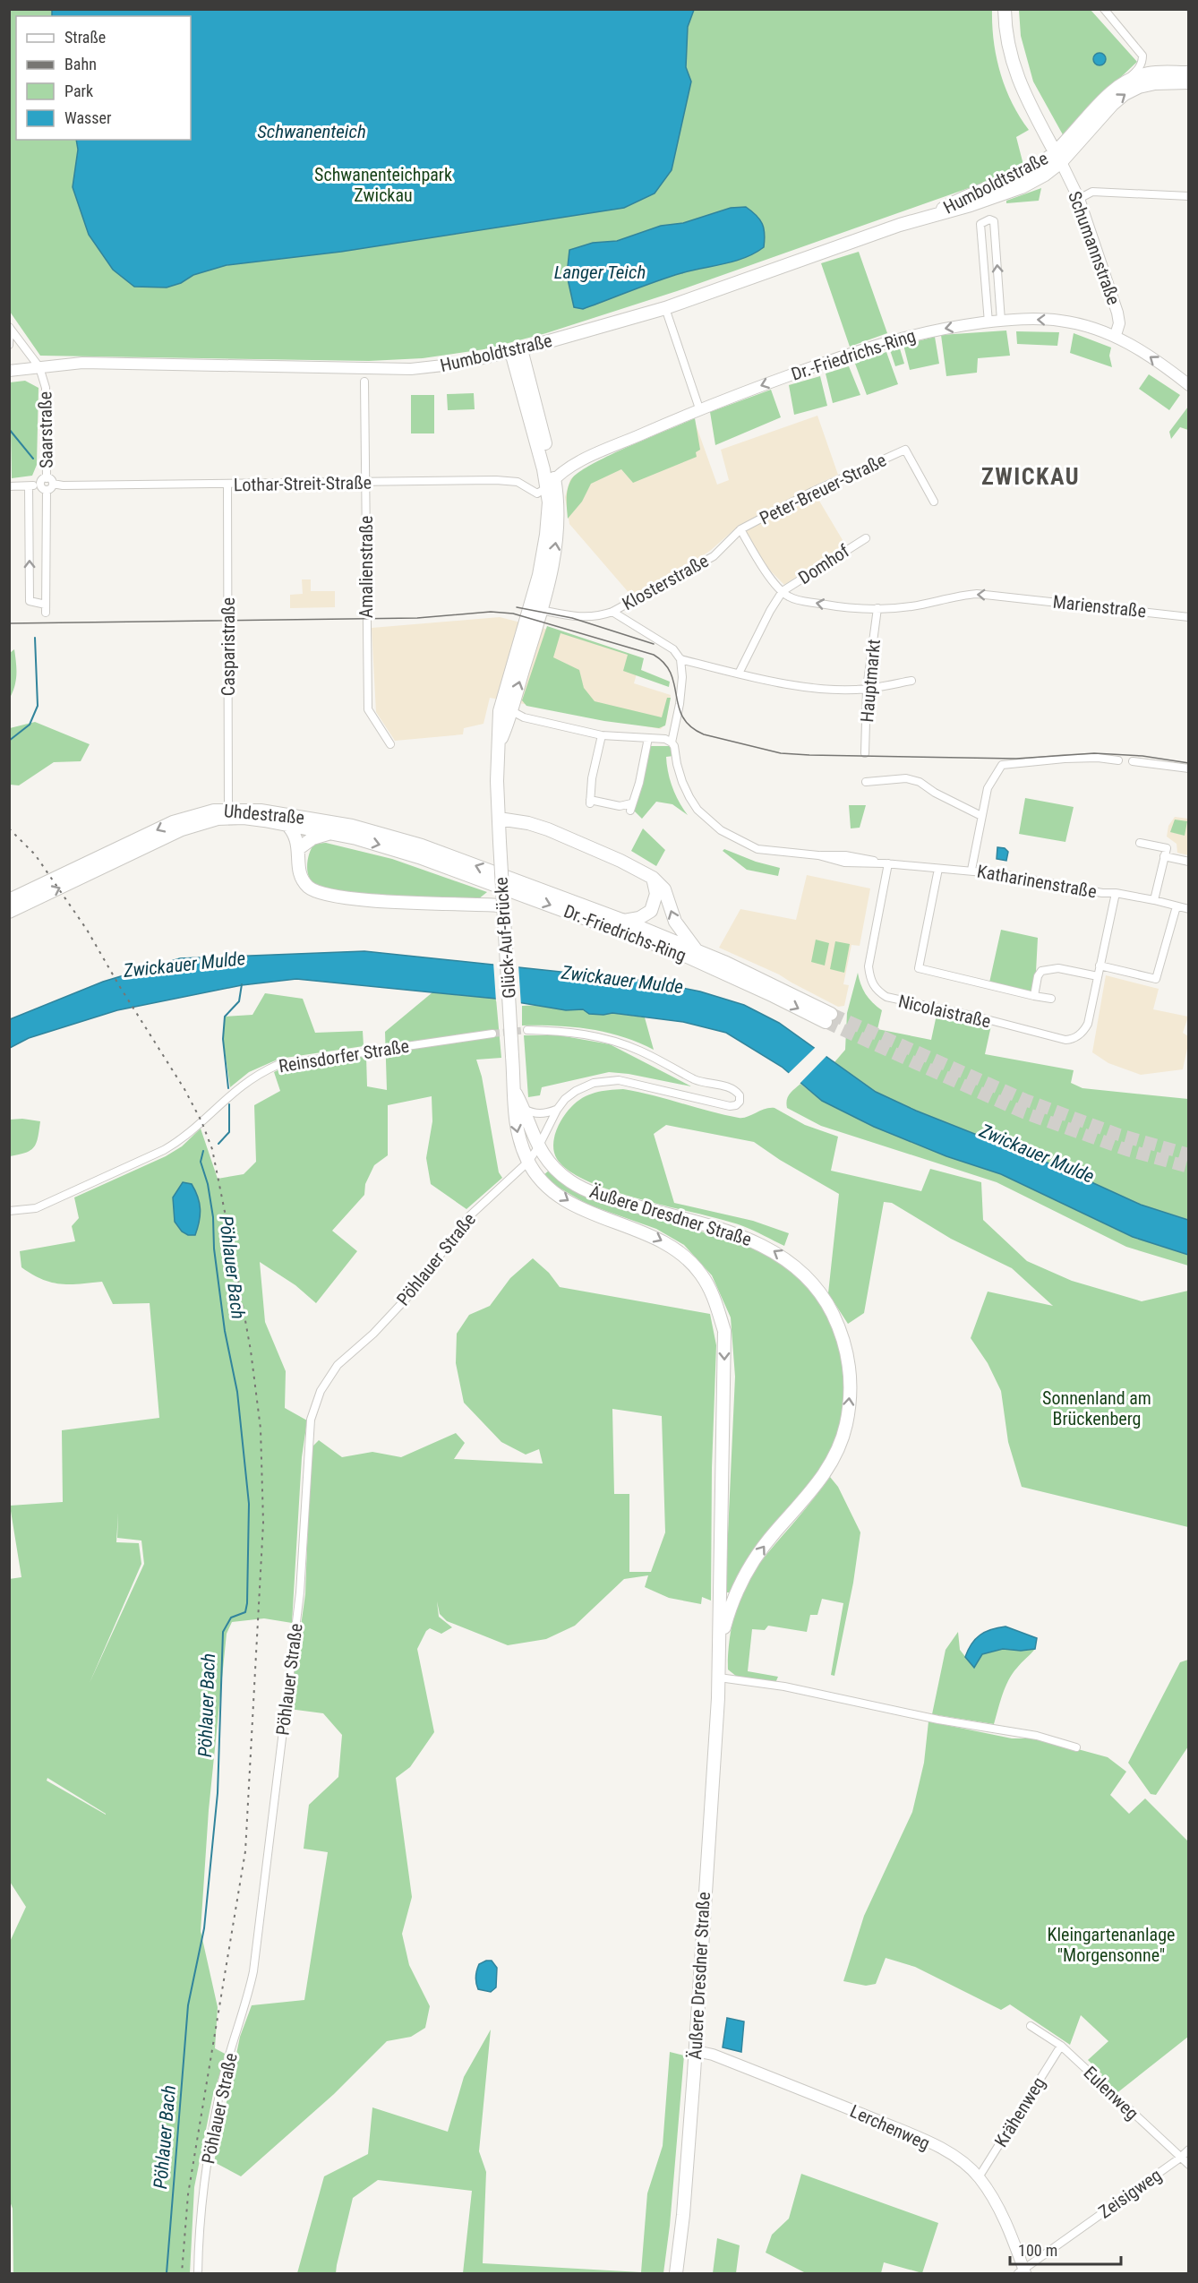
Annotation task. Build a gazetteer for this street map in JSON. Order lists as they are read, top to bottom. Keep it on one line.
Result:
{"streets":{"main road":["Humboldtstraße","Schumannstraße","Dr.-Friedrichs-Ring","Uhdestraße","Glück-Auf-Brücke","Äußere Dresdner Straße","Lerchenweg"],"street":["Saarstraße","Lothar-Streit-Straße","Peter-Breuer-Straße","Domhof","Amalienstraße","Klosterstraße","Marienstraße","Casparistraße","Hauptmarkt","Katharinenstraße","Nicolaistraße","Reinsdorfer Straße","Pöhlauer Straße","Eulenweg","Krähenweg","Zeisigweg"]},"crossings":[["Humboldtstraße","Schumannstraße"],["Humboldtstraße","Saarstraße"],["Schumannstraße","Dr.-Friedrichs-Ring"],["Dr.-Friedrichs-Ring","Lothar-Streit-Straße"],["Dr.-Friedrichs-Ring","Uhdestraße"],["Saarstraße","Lothar-Streit-Straße"],["Lothar-Streit-Straße","Amalienstraße"],["Lothar-Streit-Straße","Casparistraße"],["Peter-Breuer-Straße","Klosterstraße"],["Marienstraße","Hauptmarkt"],["Casparistraße","Uhdestraße"],["Katharinenstraße","Nicolaistraße"],["Glück-Auf-Brücke","Äußere Dresdner Straße"],["Äußere Dresdner Straße","Pöhlauer Straße"],["Äußere Dresdner Straße","Lerchenweg"],["Eulenweg","Krähenweg"],["Eulenweg","Zeisigweg"],["Krähenweg","Lerchenweg"],["Lerchenweg","Zeisigweg"]],"one_way":["Marienstraße"],"districts":["ZWICKAU"],"water":["Schwanenteich","Langer Teich","Zwickauer Mulde","Pöhlauer Bach"],"parks":["Schwanenteichpark Zwickau","Sonnenland am Brückenberg","Kleingartenanlage \"Morgensonne\""],"legend":["Straße","Bahn","Park","Wasser"],"scale_bar":"100 m"}
